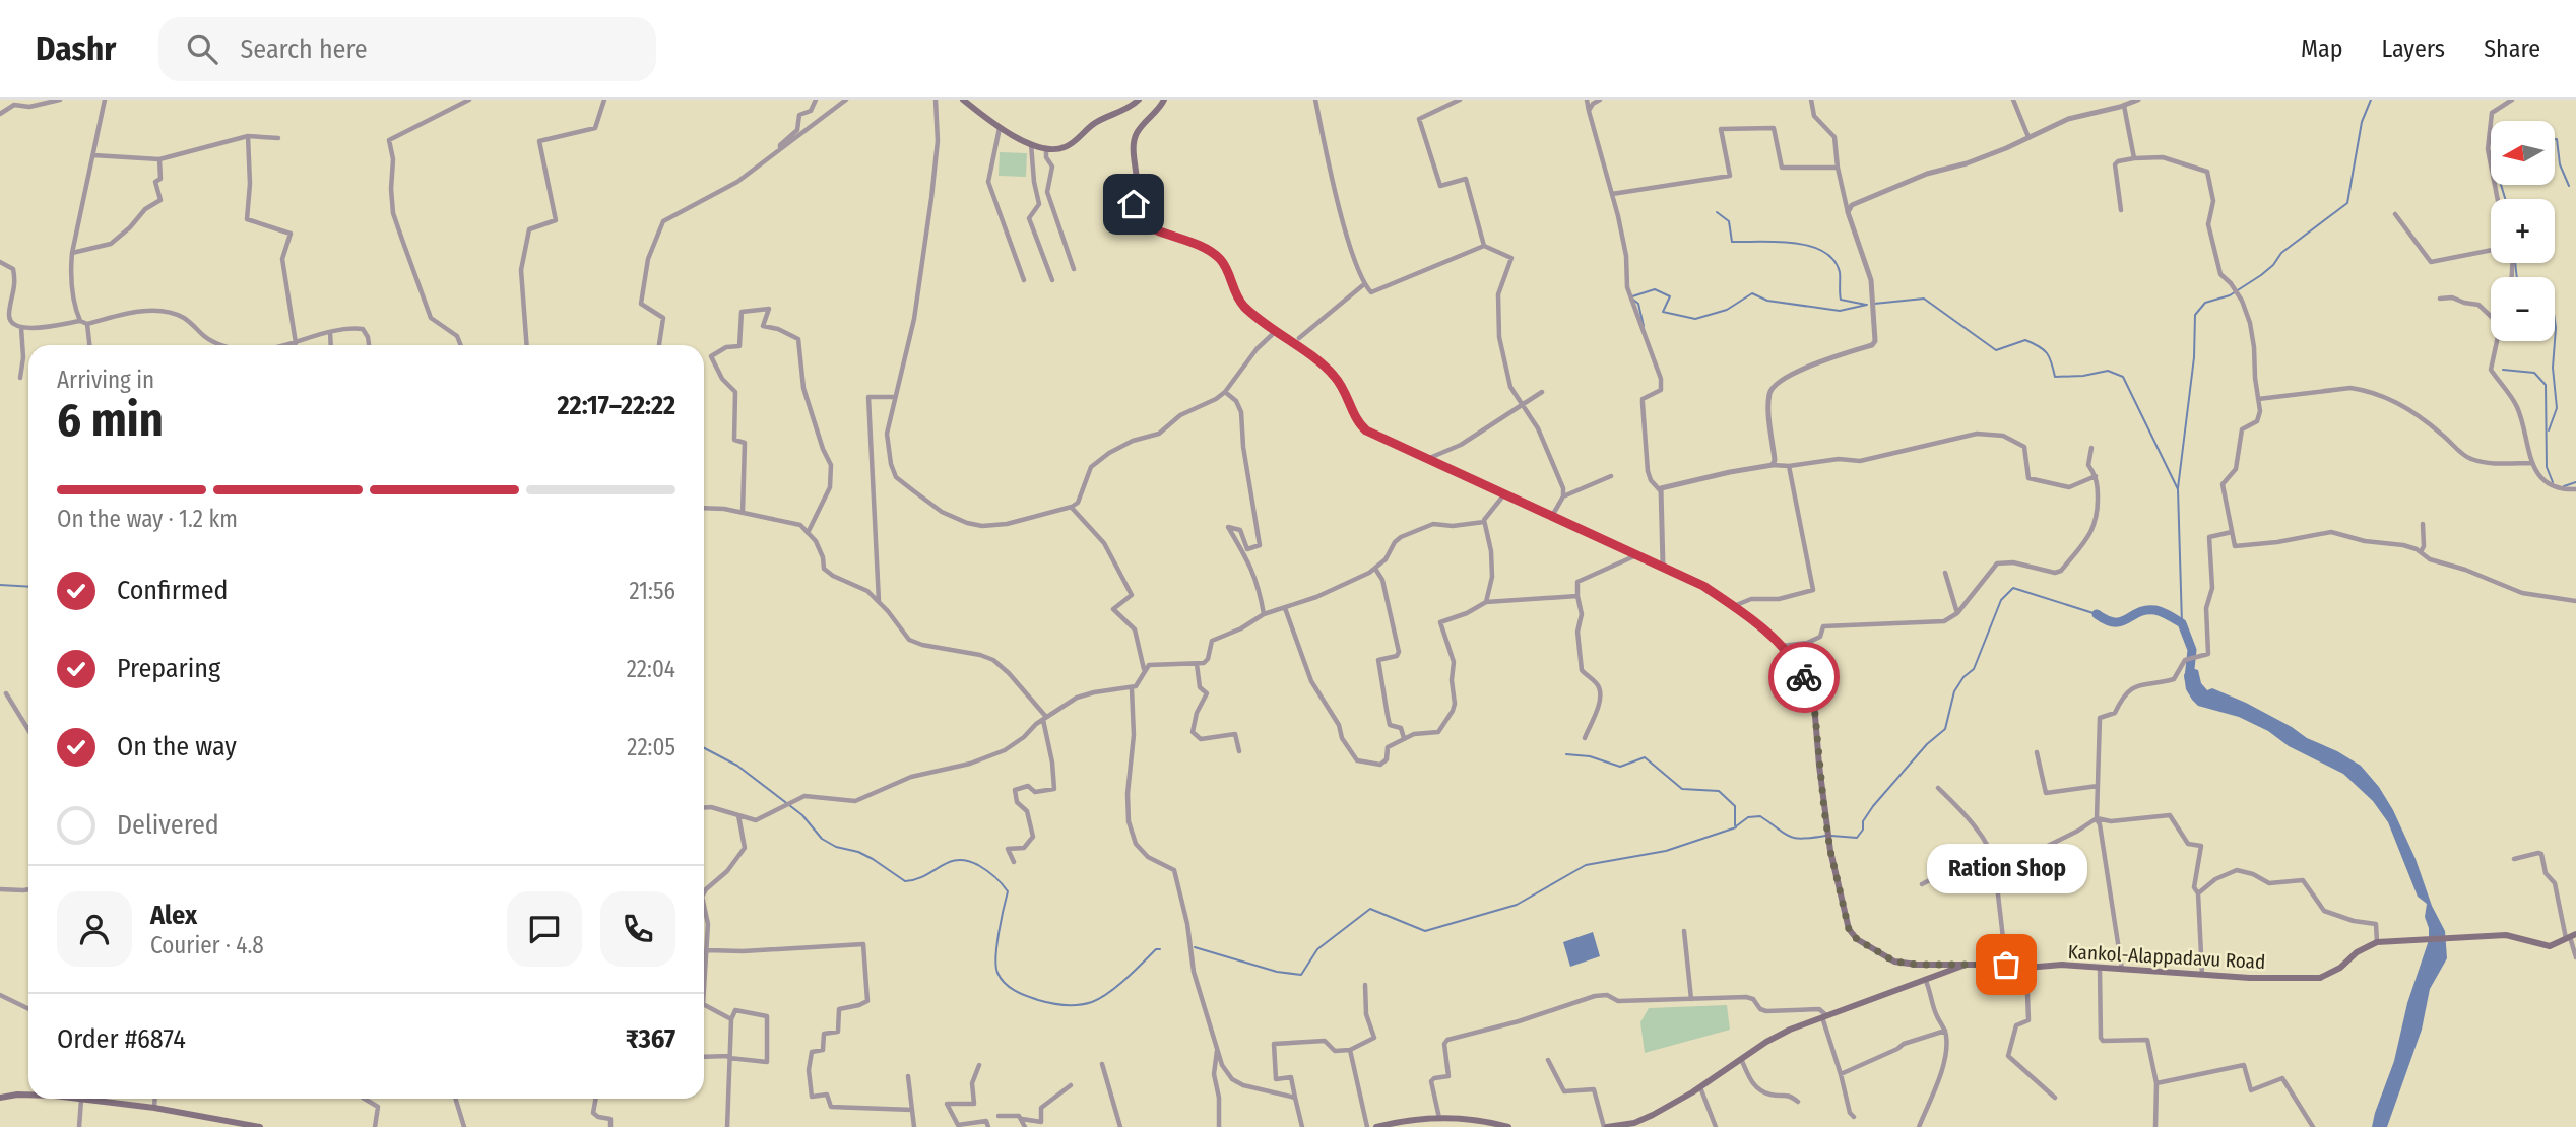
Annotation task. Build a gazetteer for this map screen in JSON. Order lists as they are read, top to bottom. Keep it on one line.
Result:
{"streets":{"main road":["Kankol-Alappadavu Road"]},"places":["Ration Shop"],"north":"left","page":{"header":"Dashr","search":"Search here","nav":["Map","Layers","Share"],"map_buttons":["+","−"],"heading":["6 min","Arriving in","22:17–22:22"],"panel":["Alex","Courier · 4.8","Order #6874","₹367"],"bar":"On the way · 1.2 km","list":[["Confirmed","21:56"],["Preparing","22:04"],["On the way","22:05"],"Delivered"],"bubble":"Ration Shop"}}
